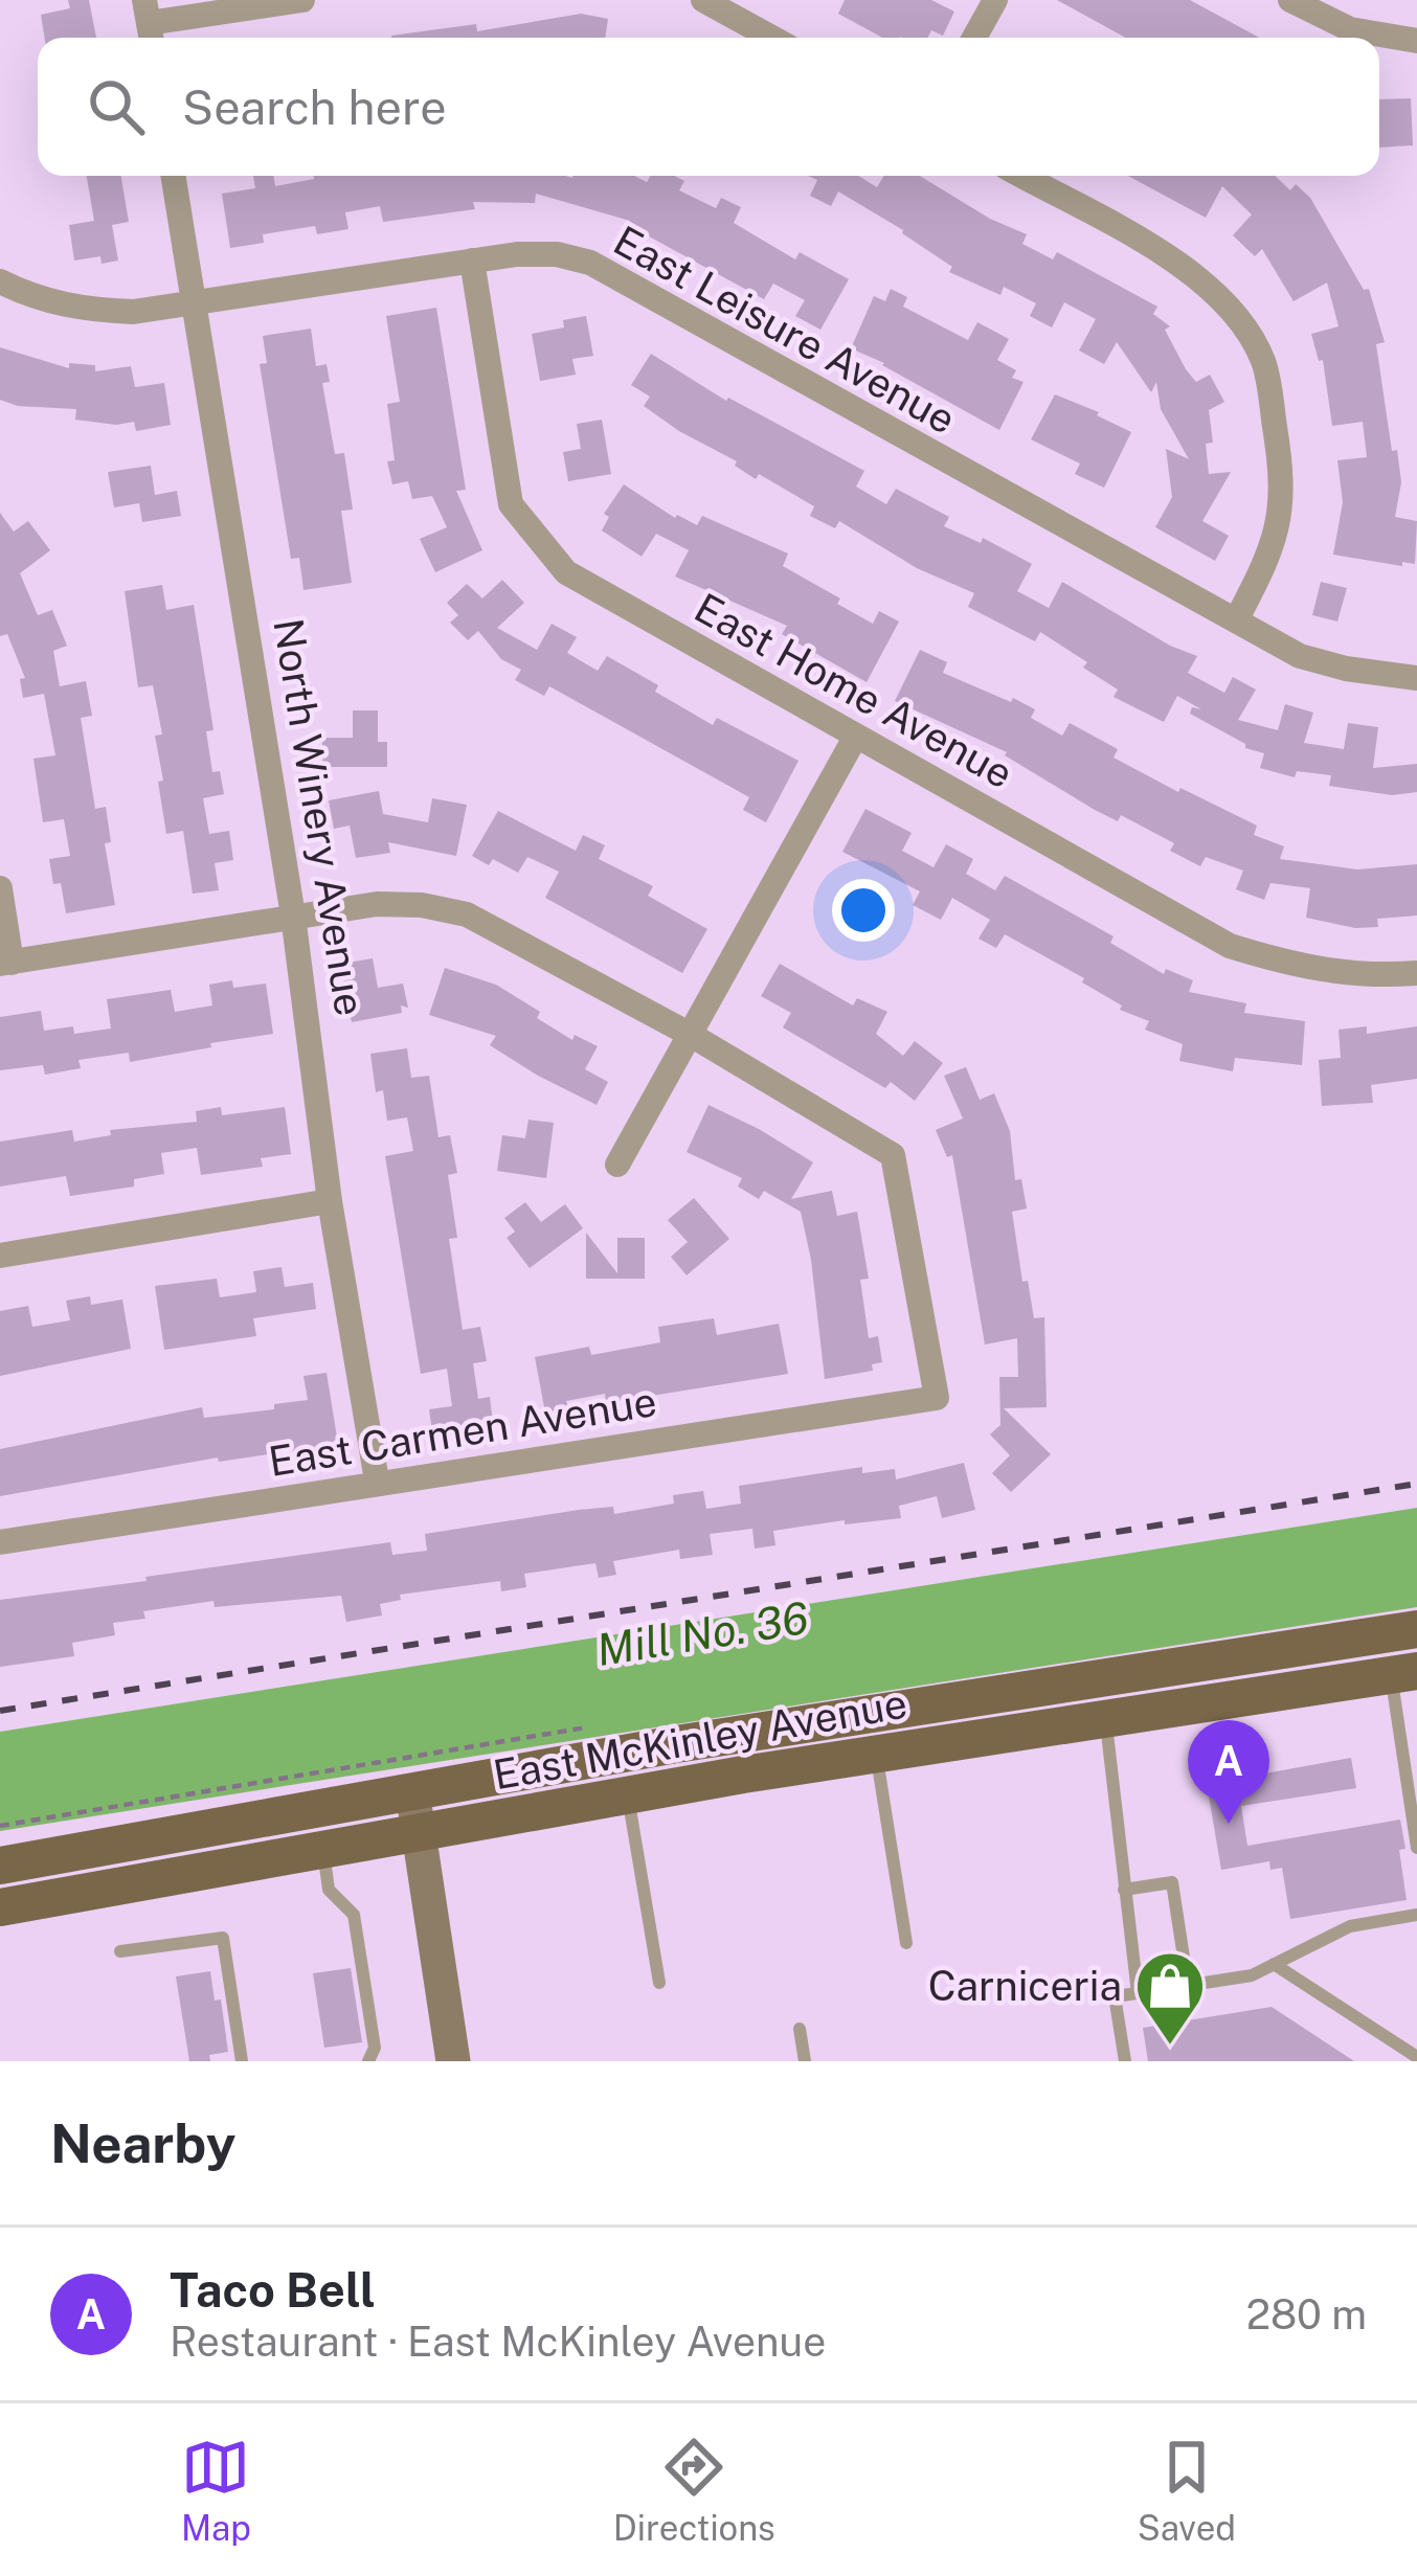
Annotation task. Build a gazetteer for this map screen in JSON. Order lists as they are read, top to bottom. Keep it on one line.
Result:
{"streets":{"main road":["East McKinley Avenue"],"street":["East Leisure Avenue","East Home Avenue","North Winery Avenue","East Carmen Avenue"]},"crossings":[["East Leisure Avenue","East Home Avenue"],["East Leisure Avenue","North Winery Avenue"],["North Winery Avenue","East Carmen Avenue"]],"water":["Mill No. 36"],"places":{"shop":["Carniceria"]},"page":{"search":"Search here","pins":"A","heading":"Nearby","list":[{"mark":"A","name":"Taco Bell","note":"Restaurant · East McKinley Avenue","value":"280 m"}],"nav":["Map","Directions","Saved"]}}
